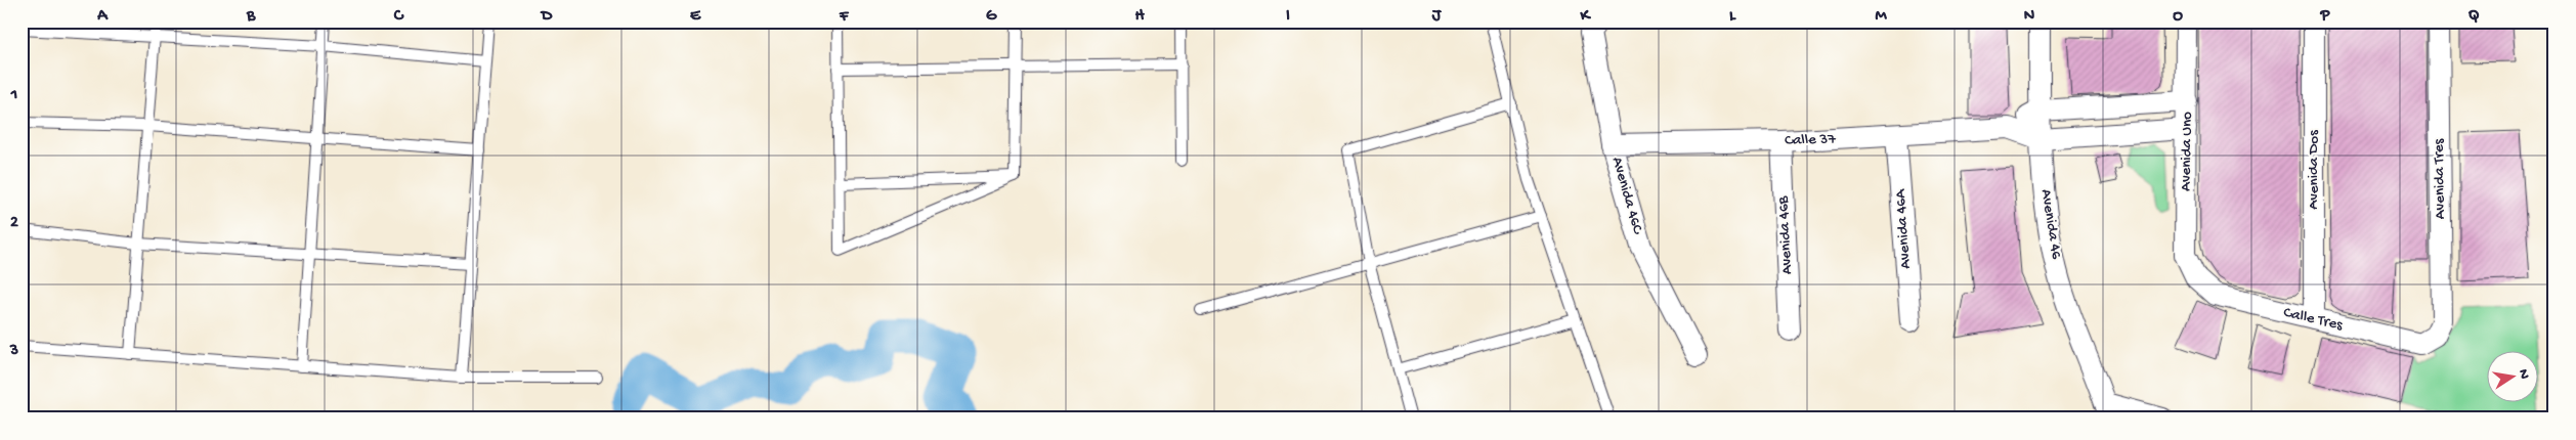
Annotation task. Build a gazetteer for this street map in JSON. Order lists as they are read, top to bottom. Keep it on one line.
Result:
{"streets":{"street":["Calle 37","Avenida Uno","Avenida Dos","Avenida Tres","Avenida 46C","Avenida 46","Avenida 46A","Avenida 46B","Calle Tres"]},"crossings":[["Calle 37","Avenida Uno"],["Calle 37","Avenida 46C"],["Calle 37","Avenida 46"],["Calle 37","Avenida 46A"],["Calle 37","Avenida 46B"],["Avenida Uno","Calle Tres"],["Avenida Dos","Calle Tres"],["Avenida Tres","Calle Tres"]],"north":"right","grid":{"columns":["A","B","C","D","E","F","G","H","I","J","K","L","M","N","O","P","Q"],"rows":["1","2","3"]}}
